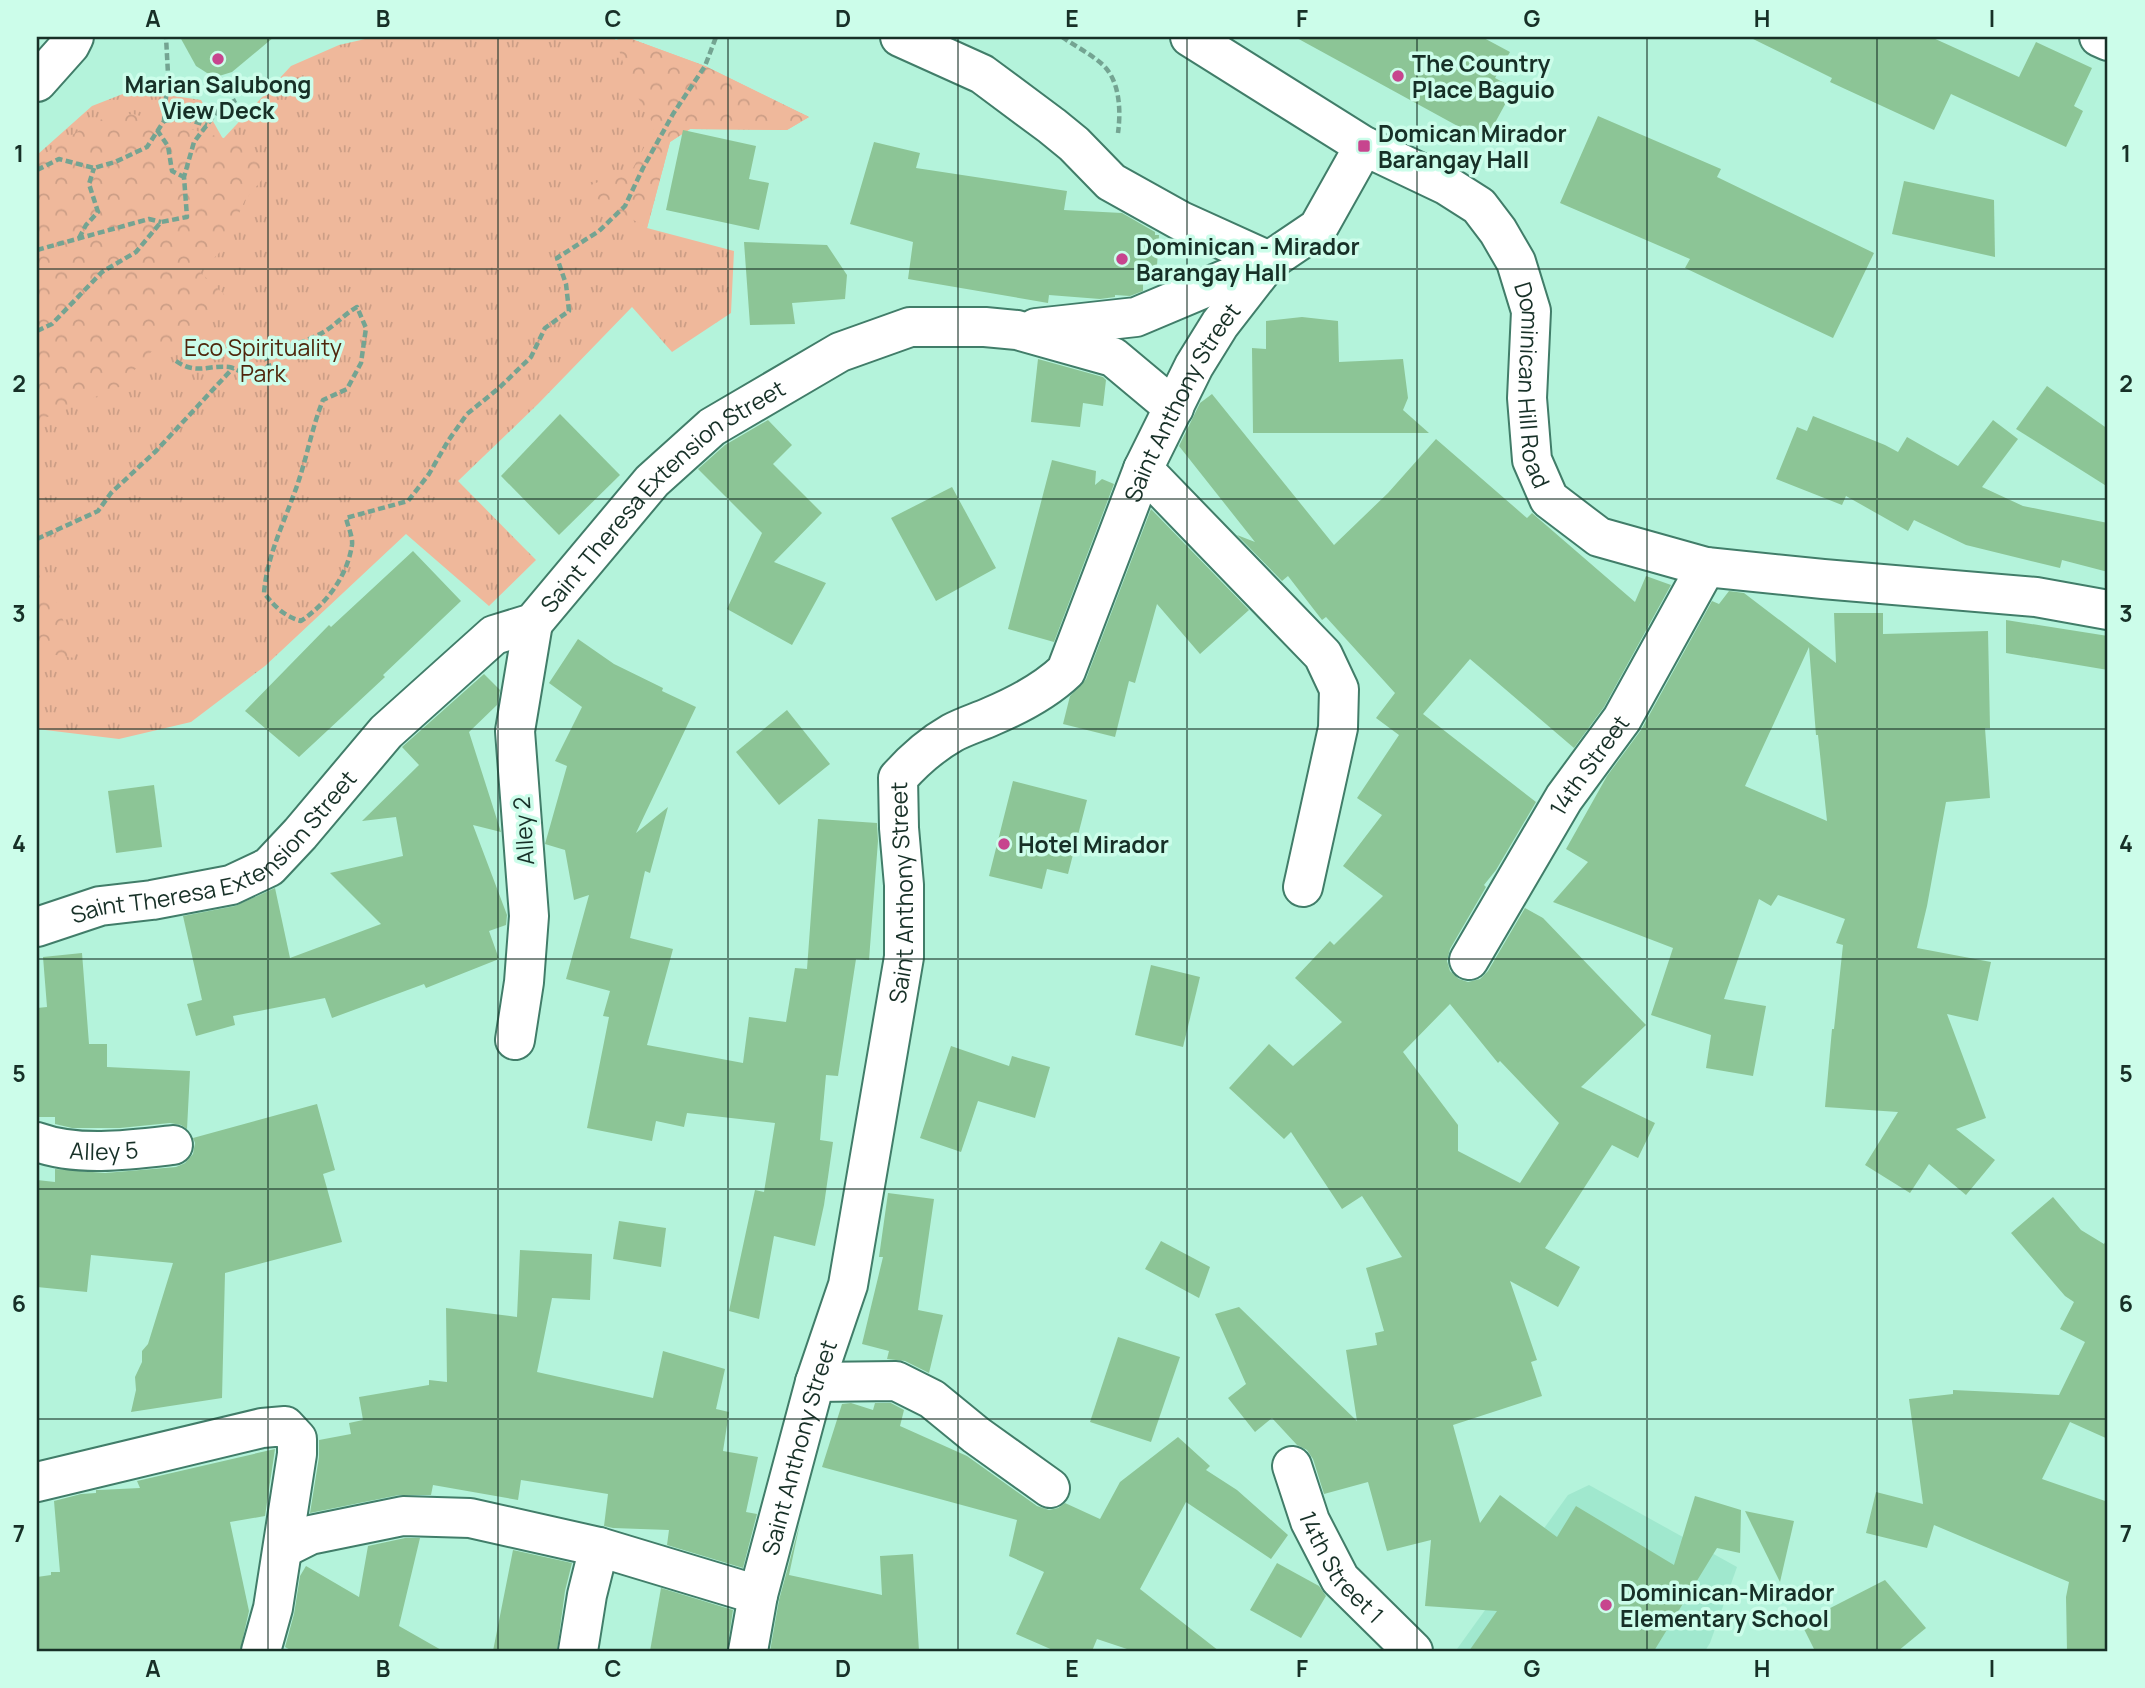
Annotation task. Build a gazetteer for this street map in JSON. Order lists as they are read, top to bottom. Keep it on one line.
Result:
{"streets":{"street":["Dominican Hill Road","Saint Anthony Street","Saint Theresa Extension Street","14th Street","Alley 2","Alley 5","14th Street 1"]},"crossings":[["Dominican Hill Road","Saint Anthony Street"],["Dominican Hill Road","14th Street"],["Saint Anthony Street","Saint Theresa Extension Street"],["Saint Theresa Extension Street","Alley 2"]],"parks":["Eco Spirituality Park"],"places":{"other":["Marian Salubong View Deck","The Country Place Baguio","Dominican - Mirador Barangay Hall","Hotel Mirador","Dominican-Mirador Elementary School"],"transit":["Domican Mirador Barangay Hall"]},"grid":{"columns":["A","B","C","D","E","F","G","H","I"],"rows":["1","2","3","4","5","6","7"]}}
